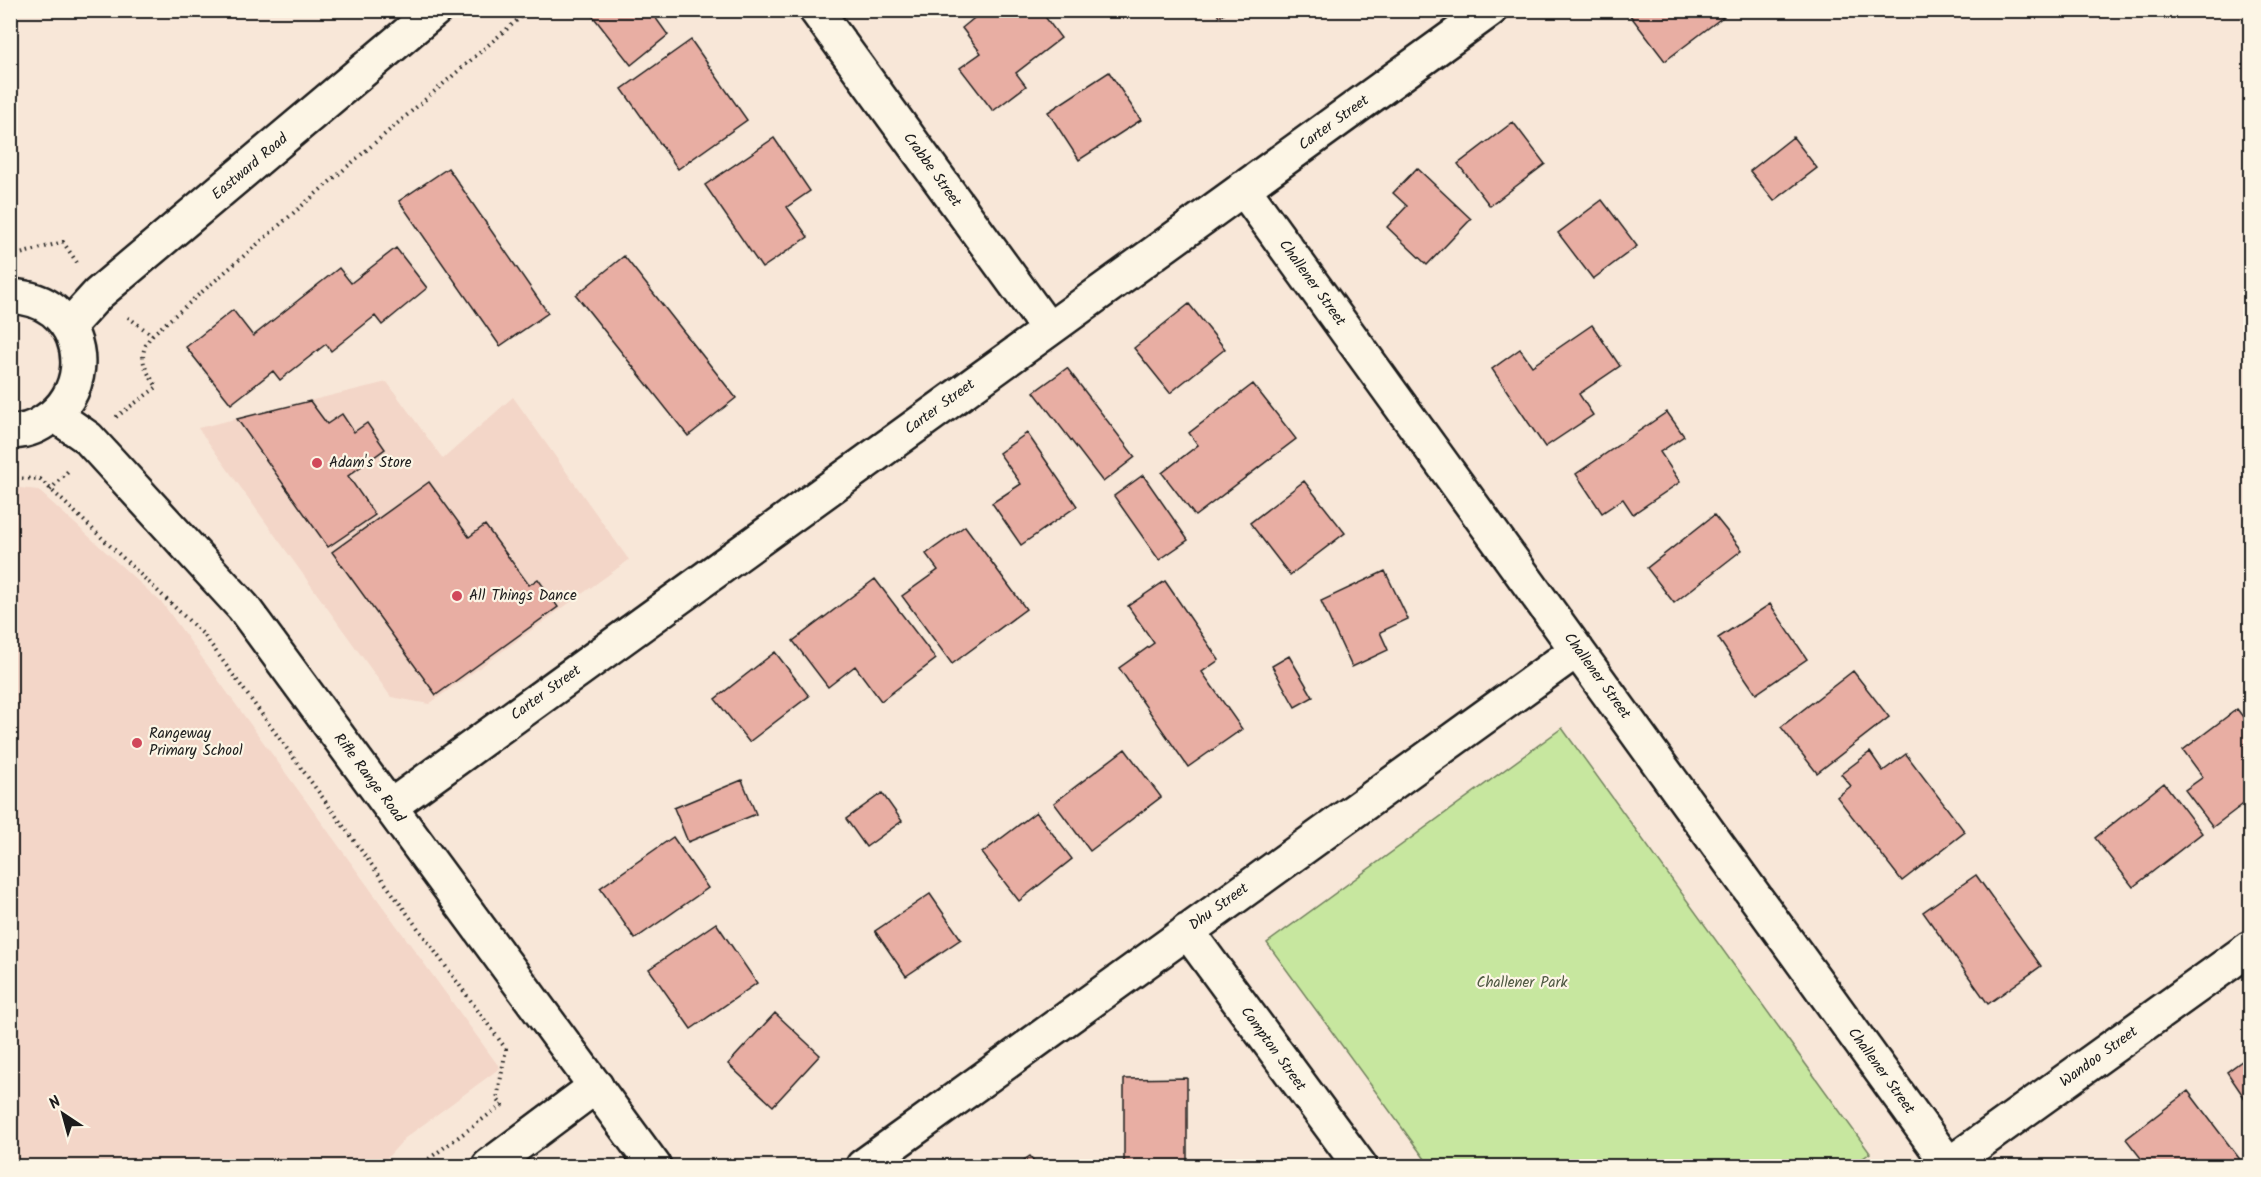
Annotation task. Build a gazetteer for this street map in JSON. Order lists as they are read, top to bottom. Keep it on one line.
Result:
{"streets":{"street":["Carter Street","Eastward Road","Crabbe Street","Challener Street","Rifle Range Road","Dhu Street","Compton Street","Wandoo Street"]},"crossings":[["Carter Street","Crabbe Street"],["Carter Street","Challener Street"],["Carter Street","Rifle Range Road"],["Challener Street","Dhu Street"],["Challener Street","Wandoo Street"],["Dhu Street","Compton Street"]],"parks":["Challener Park"],"places":["Adam's Store","All Things Dance","Rangeway Primary School"],"north":"top left"}
